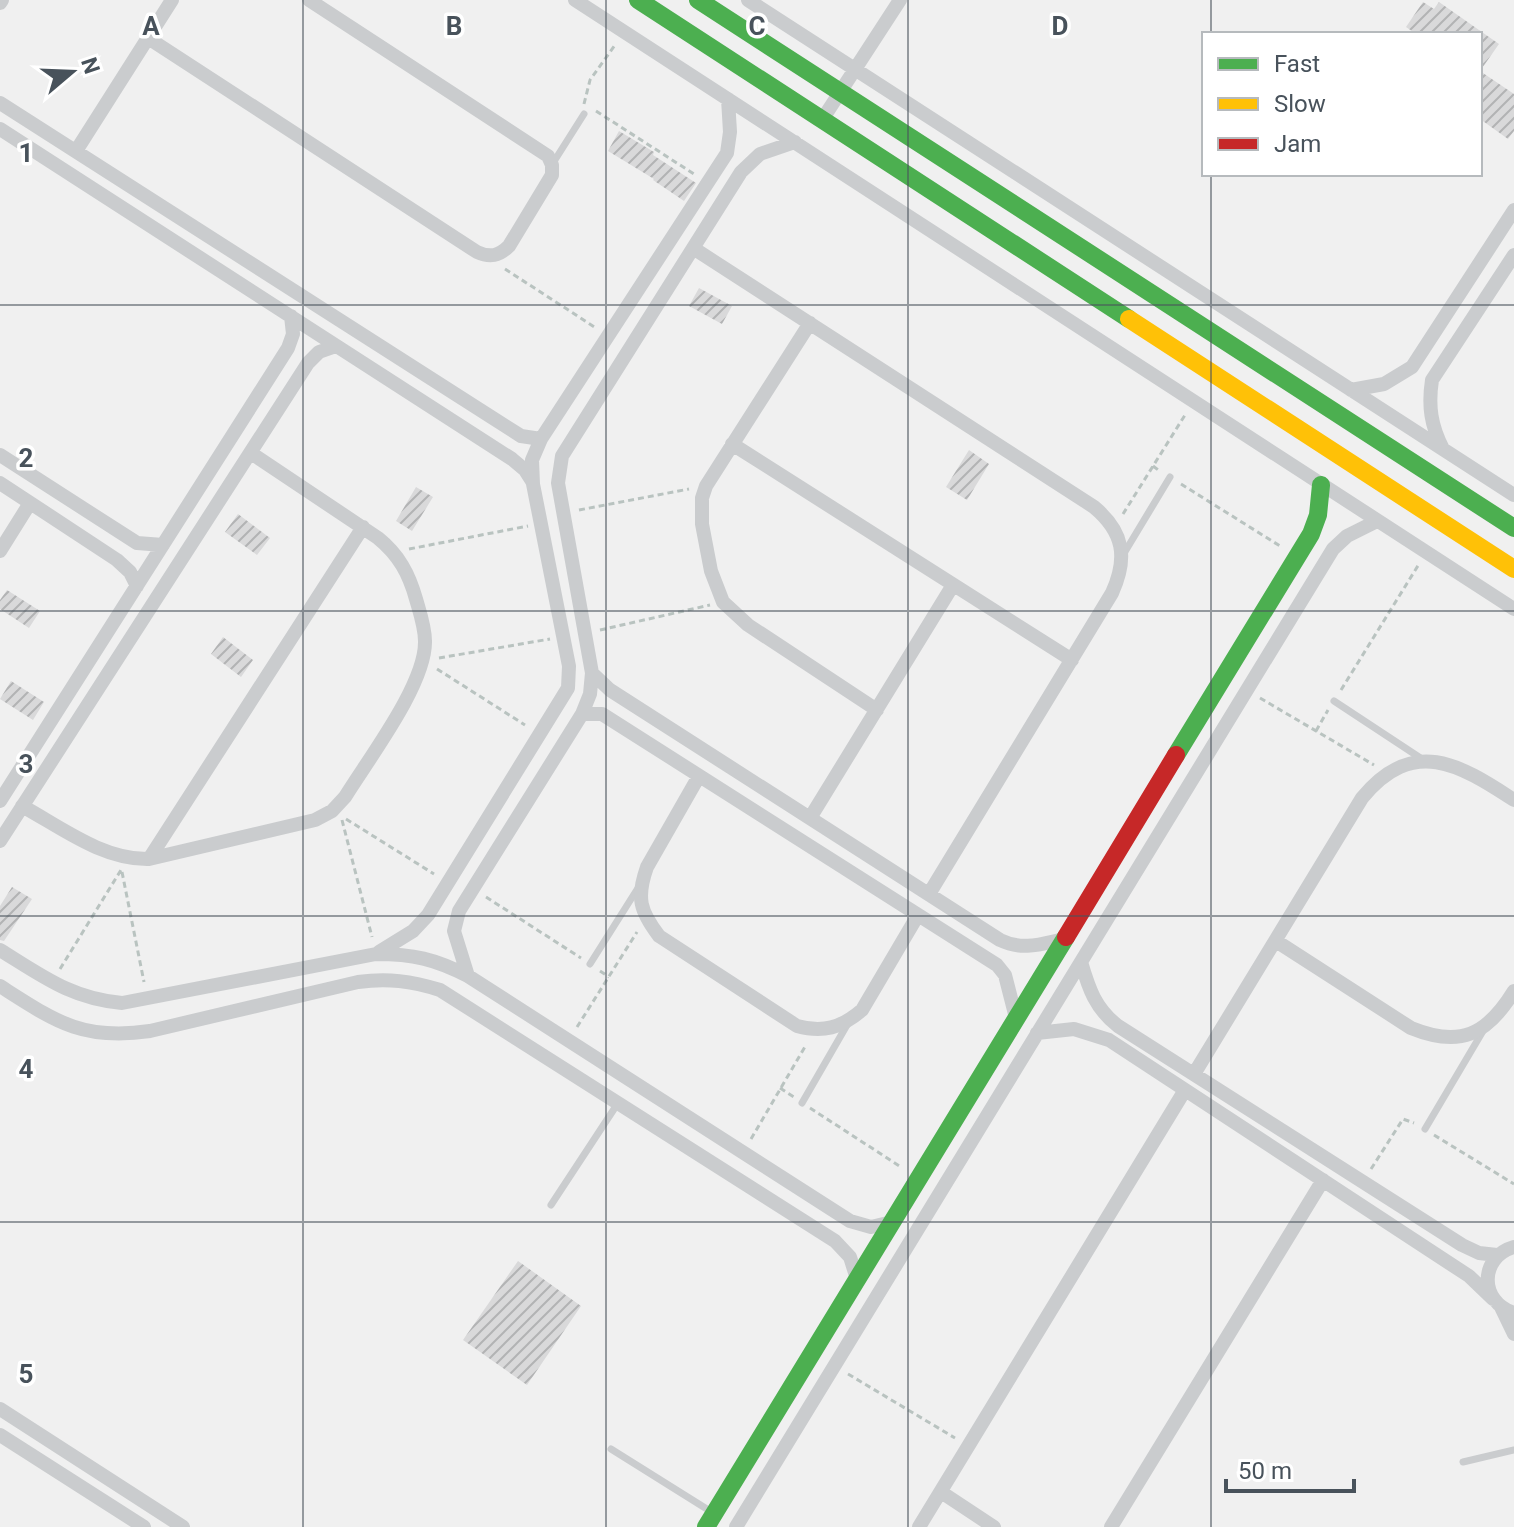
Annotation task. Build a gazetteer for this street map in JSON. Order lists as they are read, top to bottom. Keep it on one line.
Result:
{"legend":["Fast","Slow","Jam"],"scale_bar":"50 m","north":"right","grid":{"columns":["A","B","C","D"],"rows":["1","2","3","4","5"]}}
